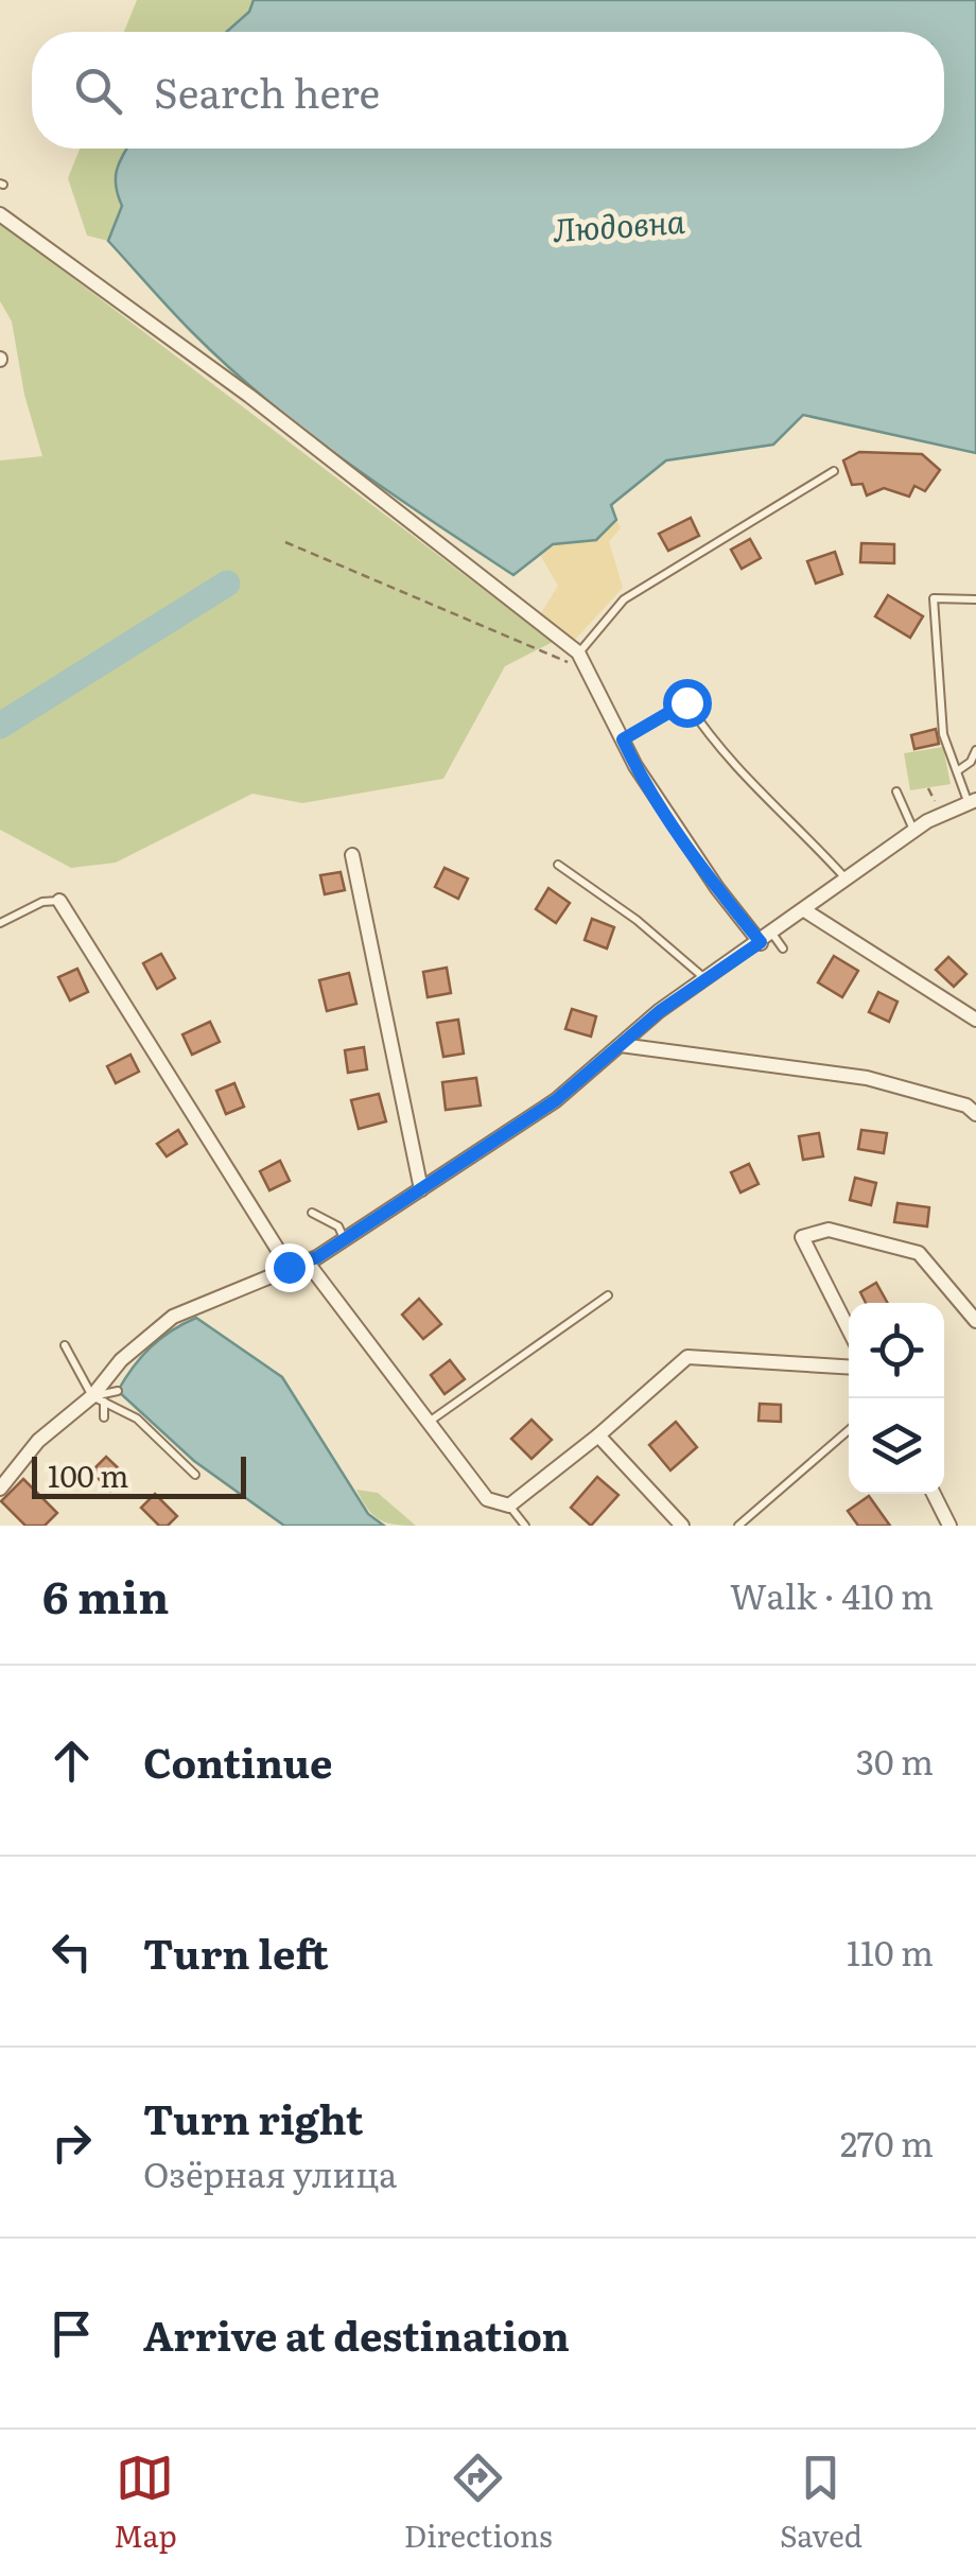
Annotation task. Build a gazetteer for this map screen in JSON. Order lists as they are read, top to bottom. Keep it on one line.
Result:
{"water":["Людовна"],"scale_bar":"100 m","page":{"search":"Search here","scale":"100 m","heading":["6 min","Walk · 410 m"],"list":[["Continue","30 m"],["Turn left","110 m"],["Turn right","Озёрная улица","270 m"],"Arrive at destination"],"nav":["Map","Directions","Saved"]}}
